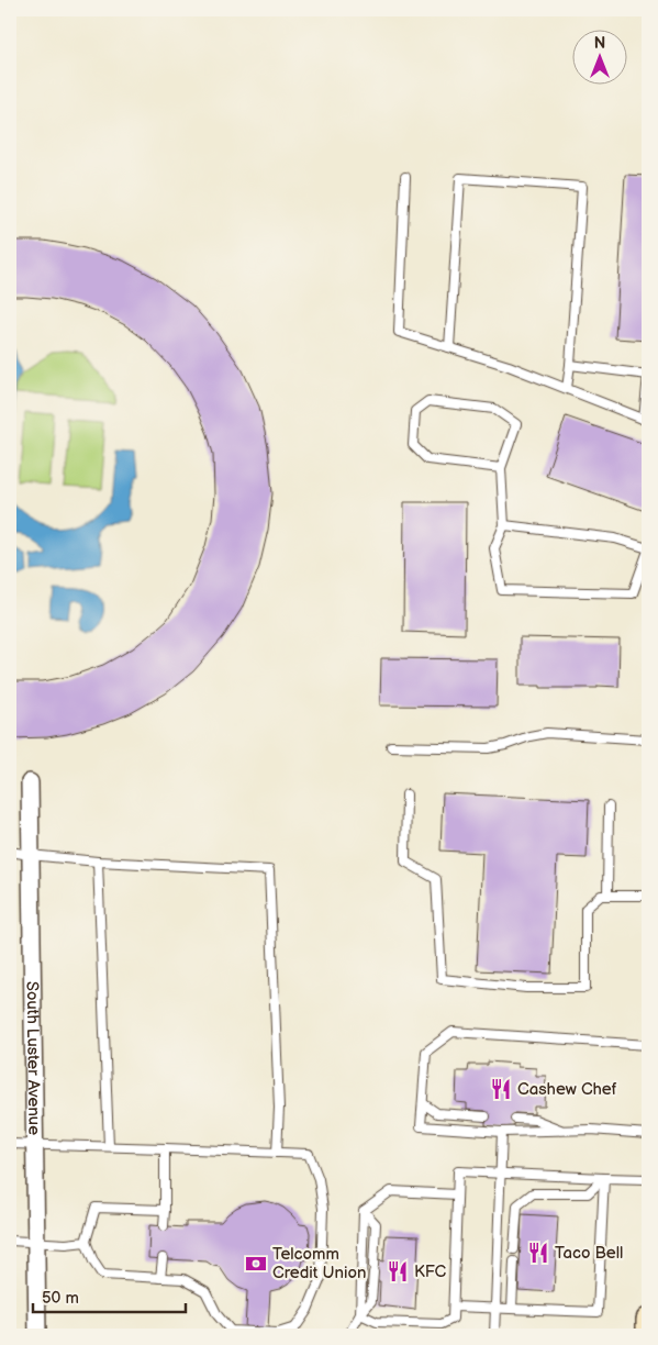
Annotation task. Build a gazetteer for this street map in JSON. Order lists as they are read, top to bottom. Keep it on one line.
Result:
{"streets":{"street":["South Luster Avenue"]},"places":{"restaurant":["Cashew Chef","Taco Bell","KFC"],"bank":["Telcomm Credit Union"]},"scale_bar":"50 m","north":"top"}
